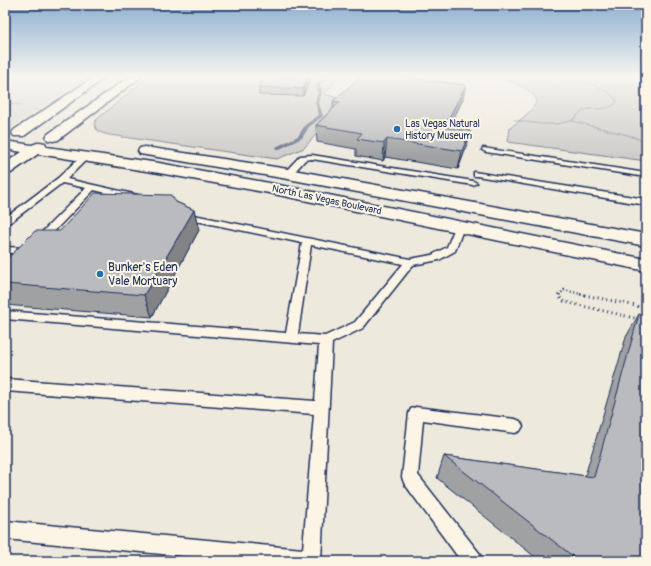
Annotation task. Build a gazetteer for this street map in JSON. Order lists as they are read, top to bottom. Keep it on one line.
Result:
{"streets":{"main road":["North Las Vegas Boulevard"]},"places":["Las Vegas Natural History Museum","Bunker's Eden Vale Mortuary"]}
